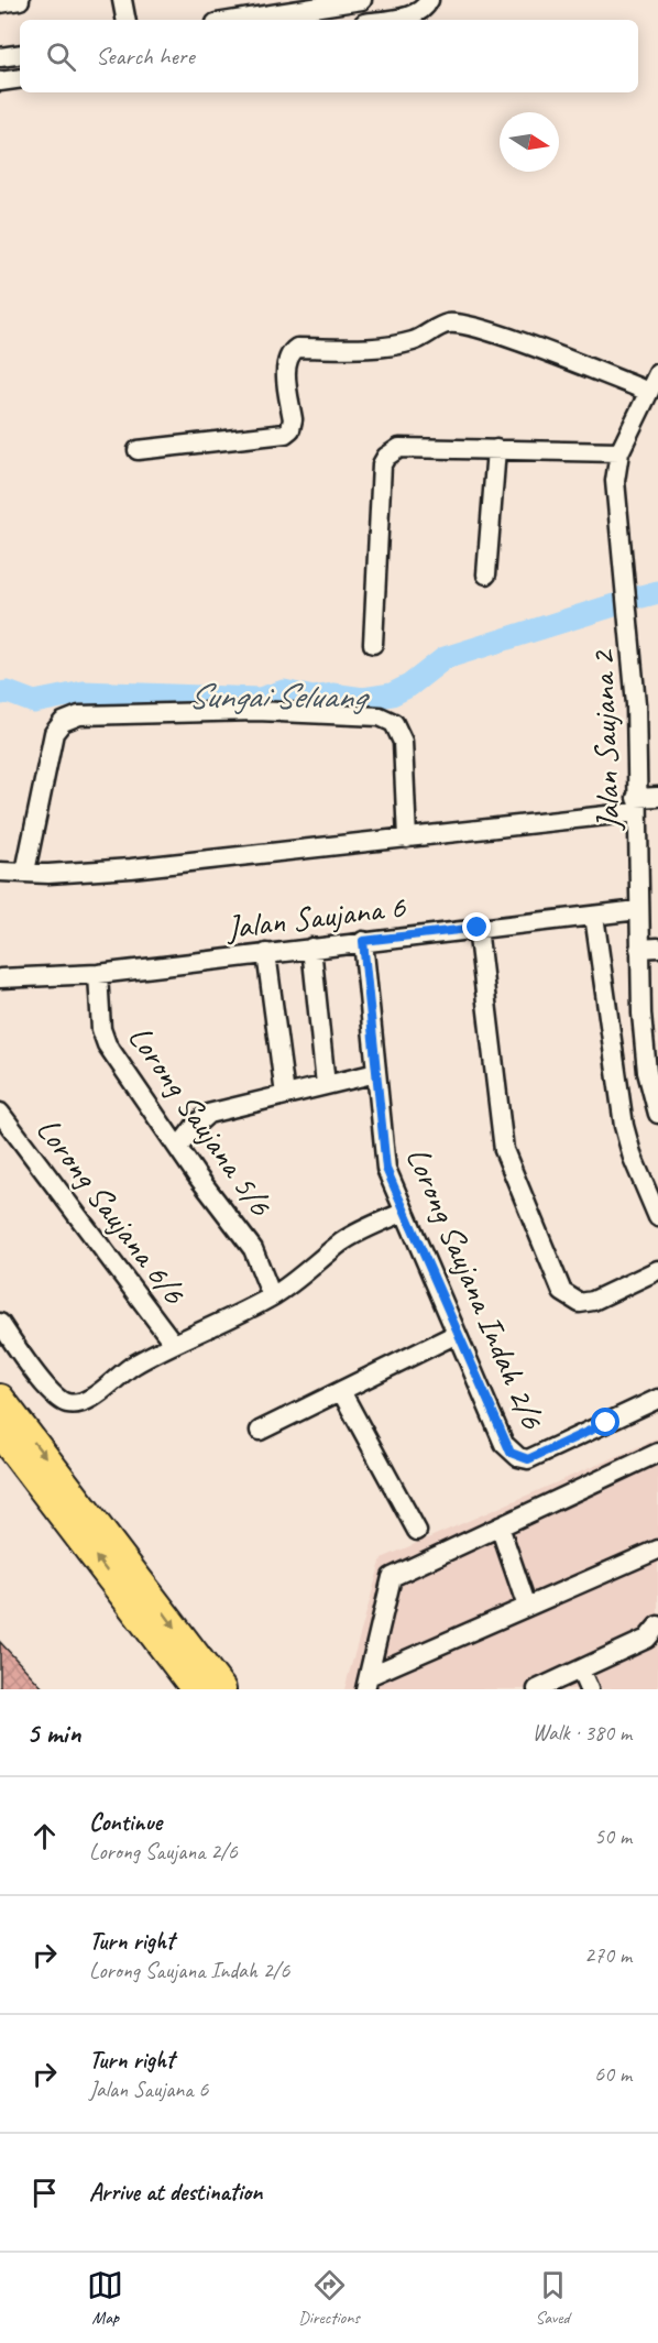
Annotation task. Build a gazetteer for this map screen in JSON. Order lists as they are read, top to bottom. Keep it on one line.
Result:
{"streets":{"street":["Jalan Saujana 2","Jalan Saujana 6","Lorong Saujana 5/6","Lorong Saujana 6/6","Lorong Saujana Indah 2/6"]},"crossings":[["Jalan Saujana 2","Jalan Saujana 6"],["Jalan Saujana 6","Lorong Saujana 5/6"],["Jalan Saujana 6","Lorong Saujana Indah 2/6"]],"water":["Sungai Seluang"],"north":"right","page":{"search":"Search here","heading":["5 min","Walk · 380 m"],"list":[["Continue","Lorong Saujana 2/6","50 m"],["Turn right","Lorong Saujana Indah 2/6","270 m"],["Turn right","Jalan Saujana 6","60 m"],"Arrive at destination"],"nav":["Map","Directions","Saved"]}}
